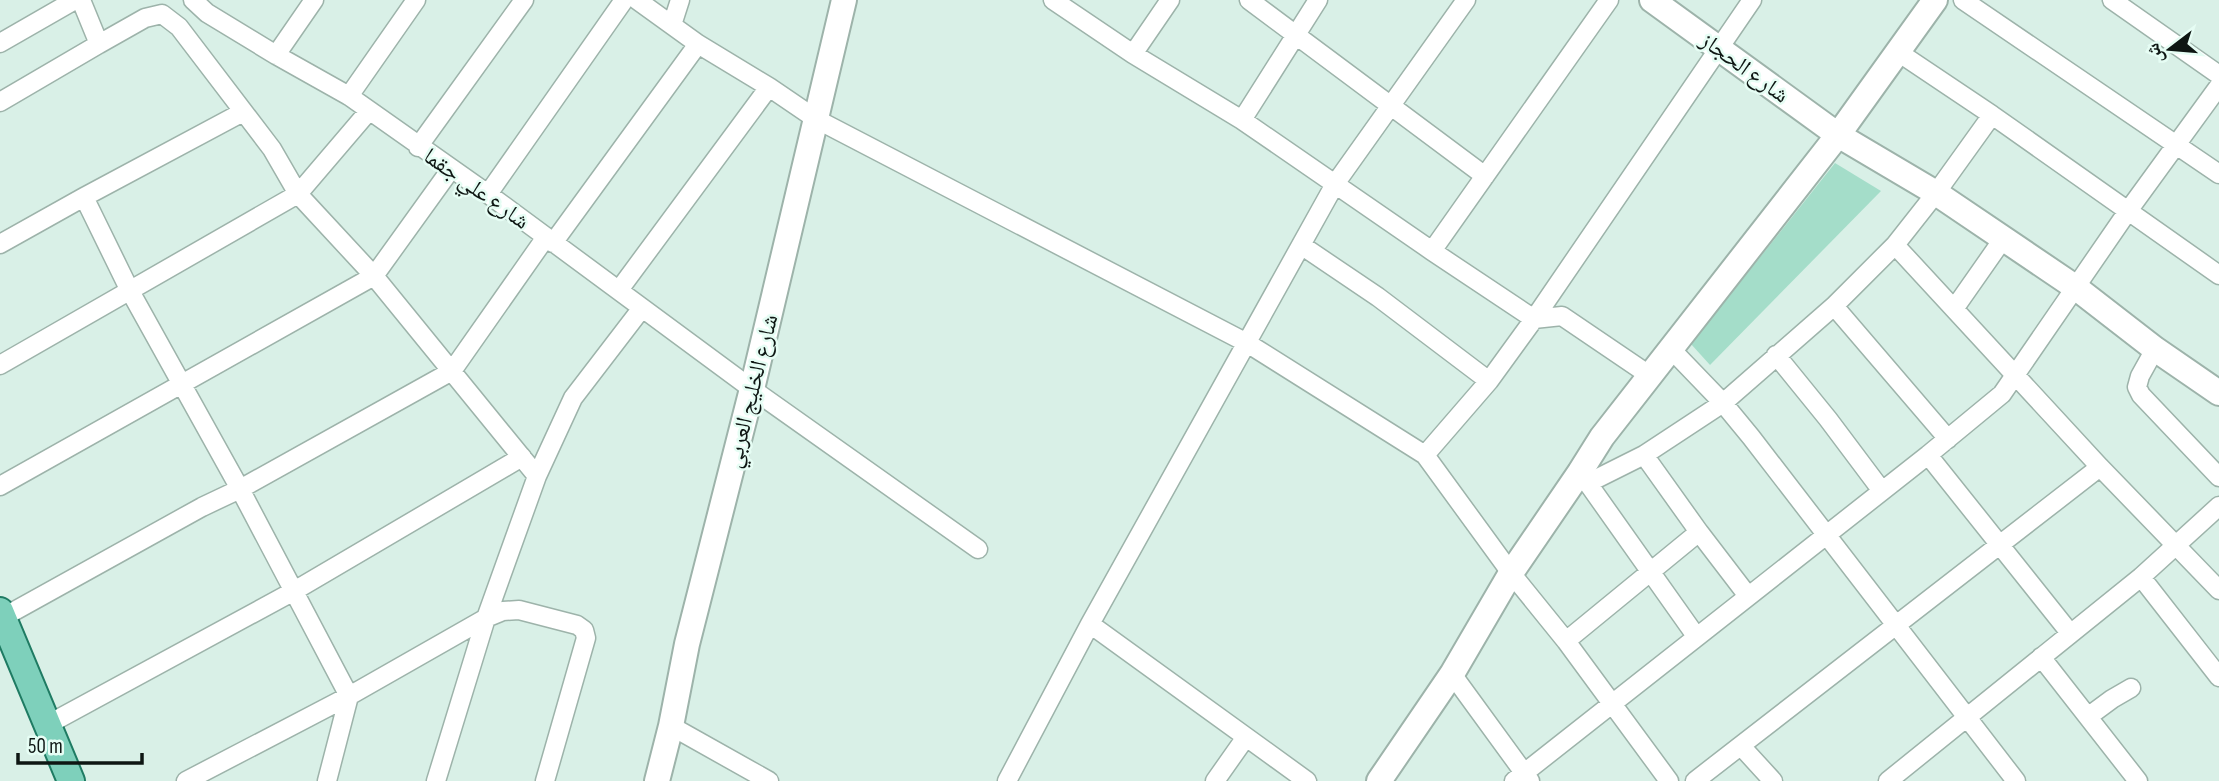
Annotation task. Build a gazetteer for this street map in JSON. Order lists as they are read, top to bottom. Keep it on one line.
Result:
{"streets":{"main road":["شارع الحجاز","شارع الخليج العربي"],"street":["شارع علي جقما"]},"crossings":[["شارع علي جقما","شارع الخليج العربي"]],"scale_bar":"50 m","north":"left"}
